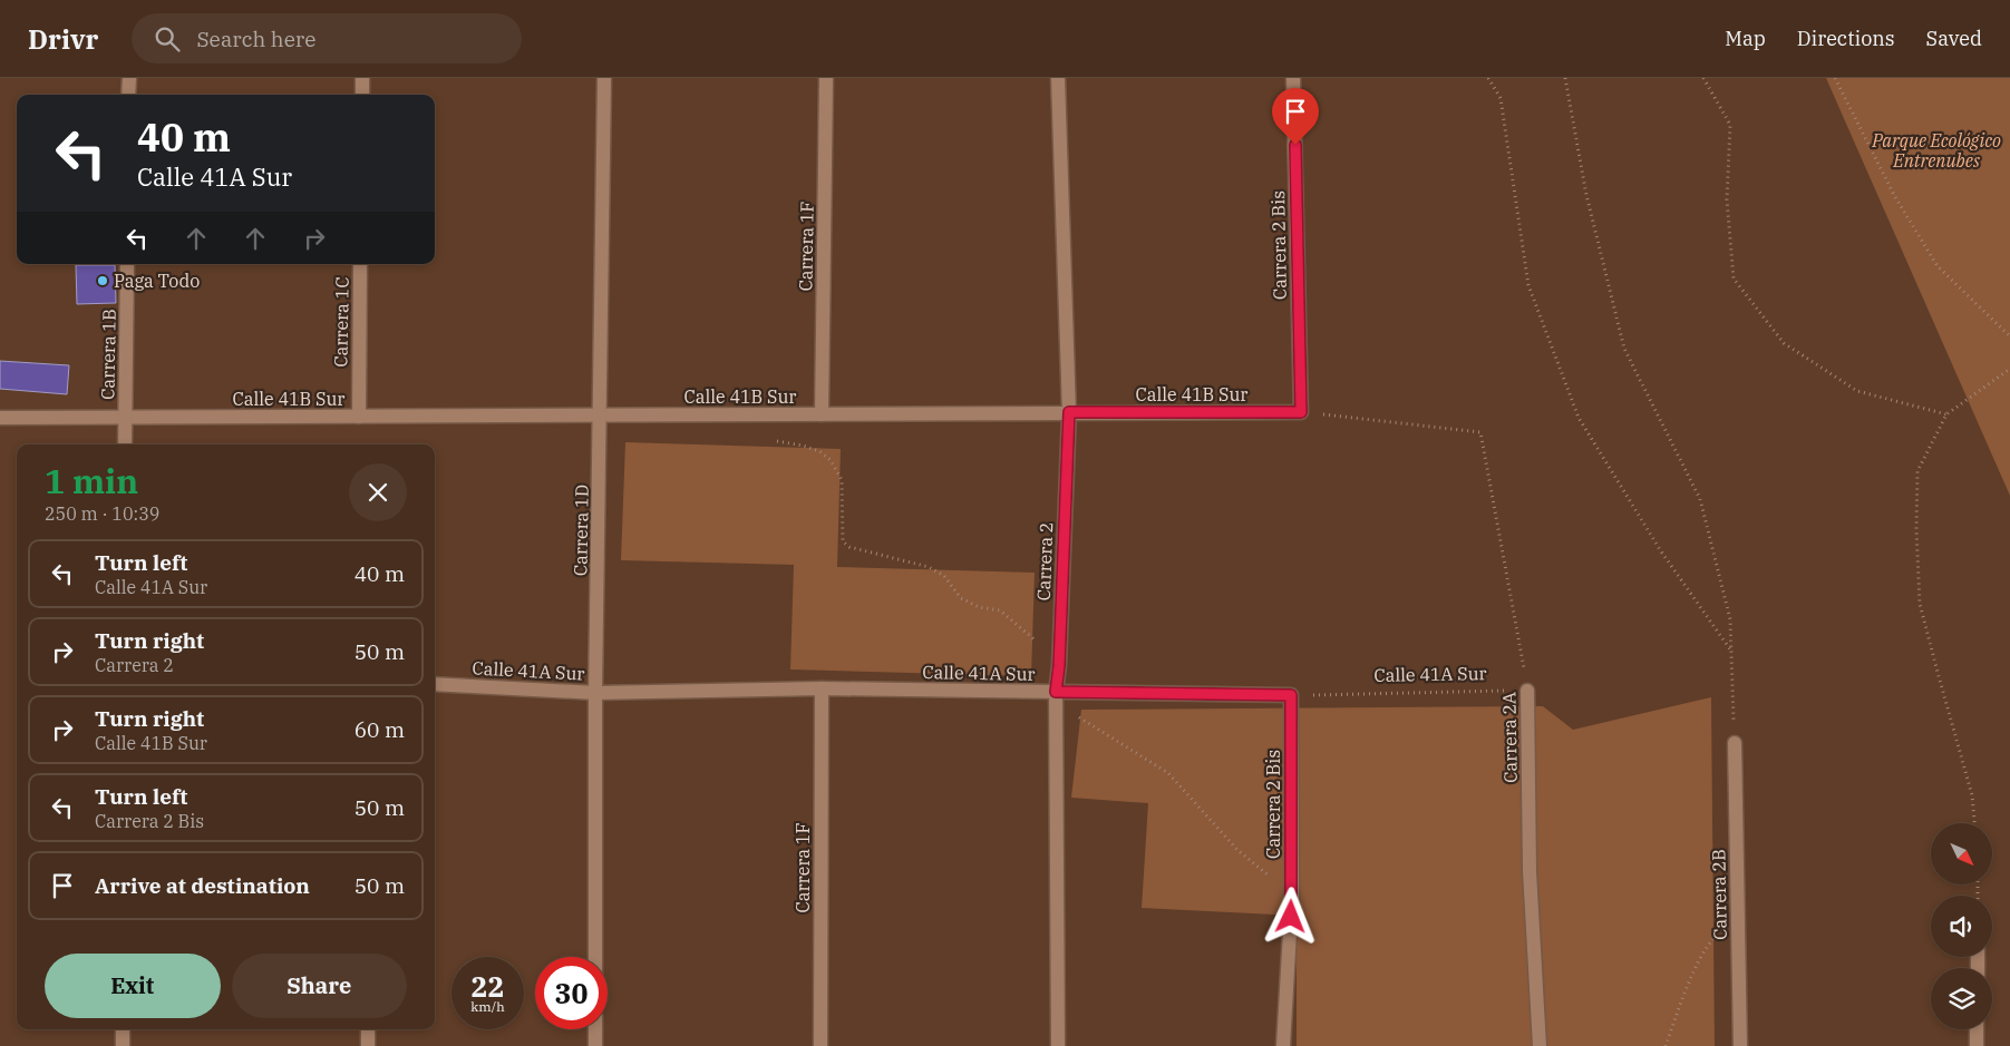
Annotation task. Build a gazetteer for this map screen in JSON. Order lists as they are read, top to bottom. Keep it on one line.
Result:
{"streets":{"street":["Carrera 2 Bis","Carrera 1F","Carrera 1C","Carrera 1B","Calle 41B Sur","Carrera 1D","Carrera 2","Calle 41A Sur","Carrera 2A","Carrera 2B"]},"crossings":[["Carrera 2 Bis","Calle 41B Sur"],["Carrera 2 Bis","Calle 41A Sur"],["Carrera 2 Bis","Carrera 2A"],["Carrera 1F","Calle 41B Sur"],["Carrera 1F","Calle 41A Sur"],["Carrera 1C","Calle 41B Sur"],["Carrera 1B","Calle 41B Sur"],["Calle 41B Sur","Carrera 1D"],["Calle 41B Sur","Carrera 2"],["Calle 41B Sur","Carrera 2A"],["Carrera 1D","Calle 41A Sur"],["Carrera 2","Calle 41A Sur"],["Calle 41A Sur","Carrera 2A"]],"parks":["Parque Ecológico Entrenubes"],"places":["Paga Todo"],"north":"bottom right","page":{"header":"Drivr","search":"Search here","nav":["Map","Directions","Saved"],"turn":["40 m","Calle 41A Sur"],"heading":["1 min","250 m · 10:39"],"list":[{"name":"Turn left","note":"Calle 41A Sur","value":"40 m"},{"name":"Turn right","note":"Carrera 2","value":"50 m"},{"name":"Turn right","note":"Calle 41B Sur","value":"60 m"},{"name":"Turn left","note":"Carrera 2 Bis","value":"50 m"},{"name":"Arrive at destination","value":"50 m"}],"buttons":["Exit","Share"],"speed":"22 km/h","limit":"30"}}
